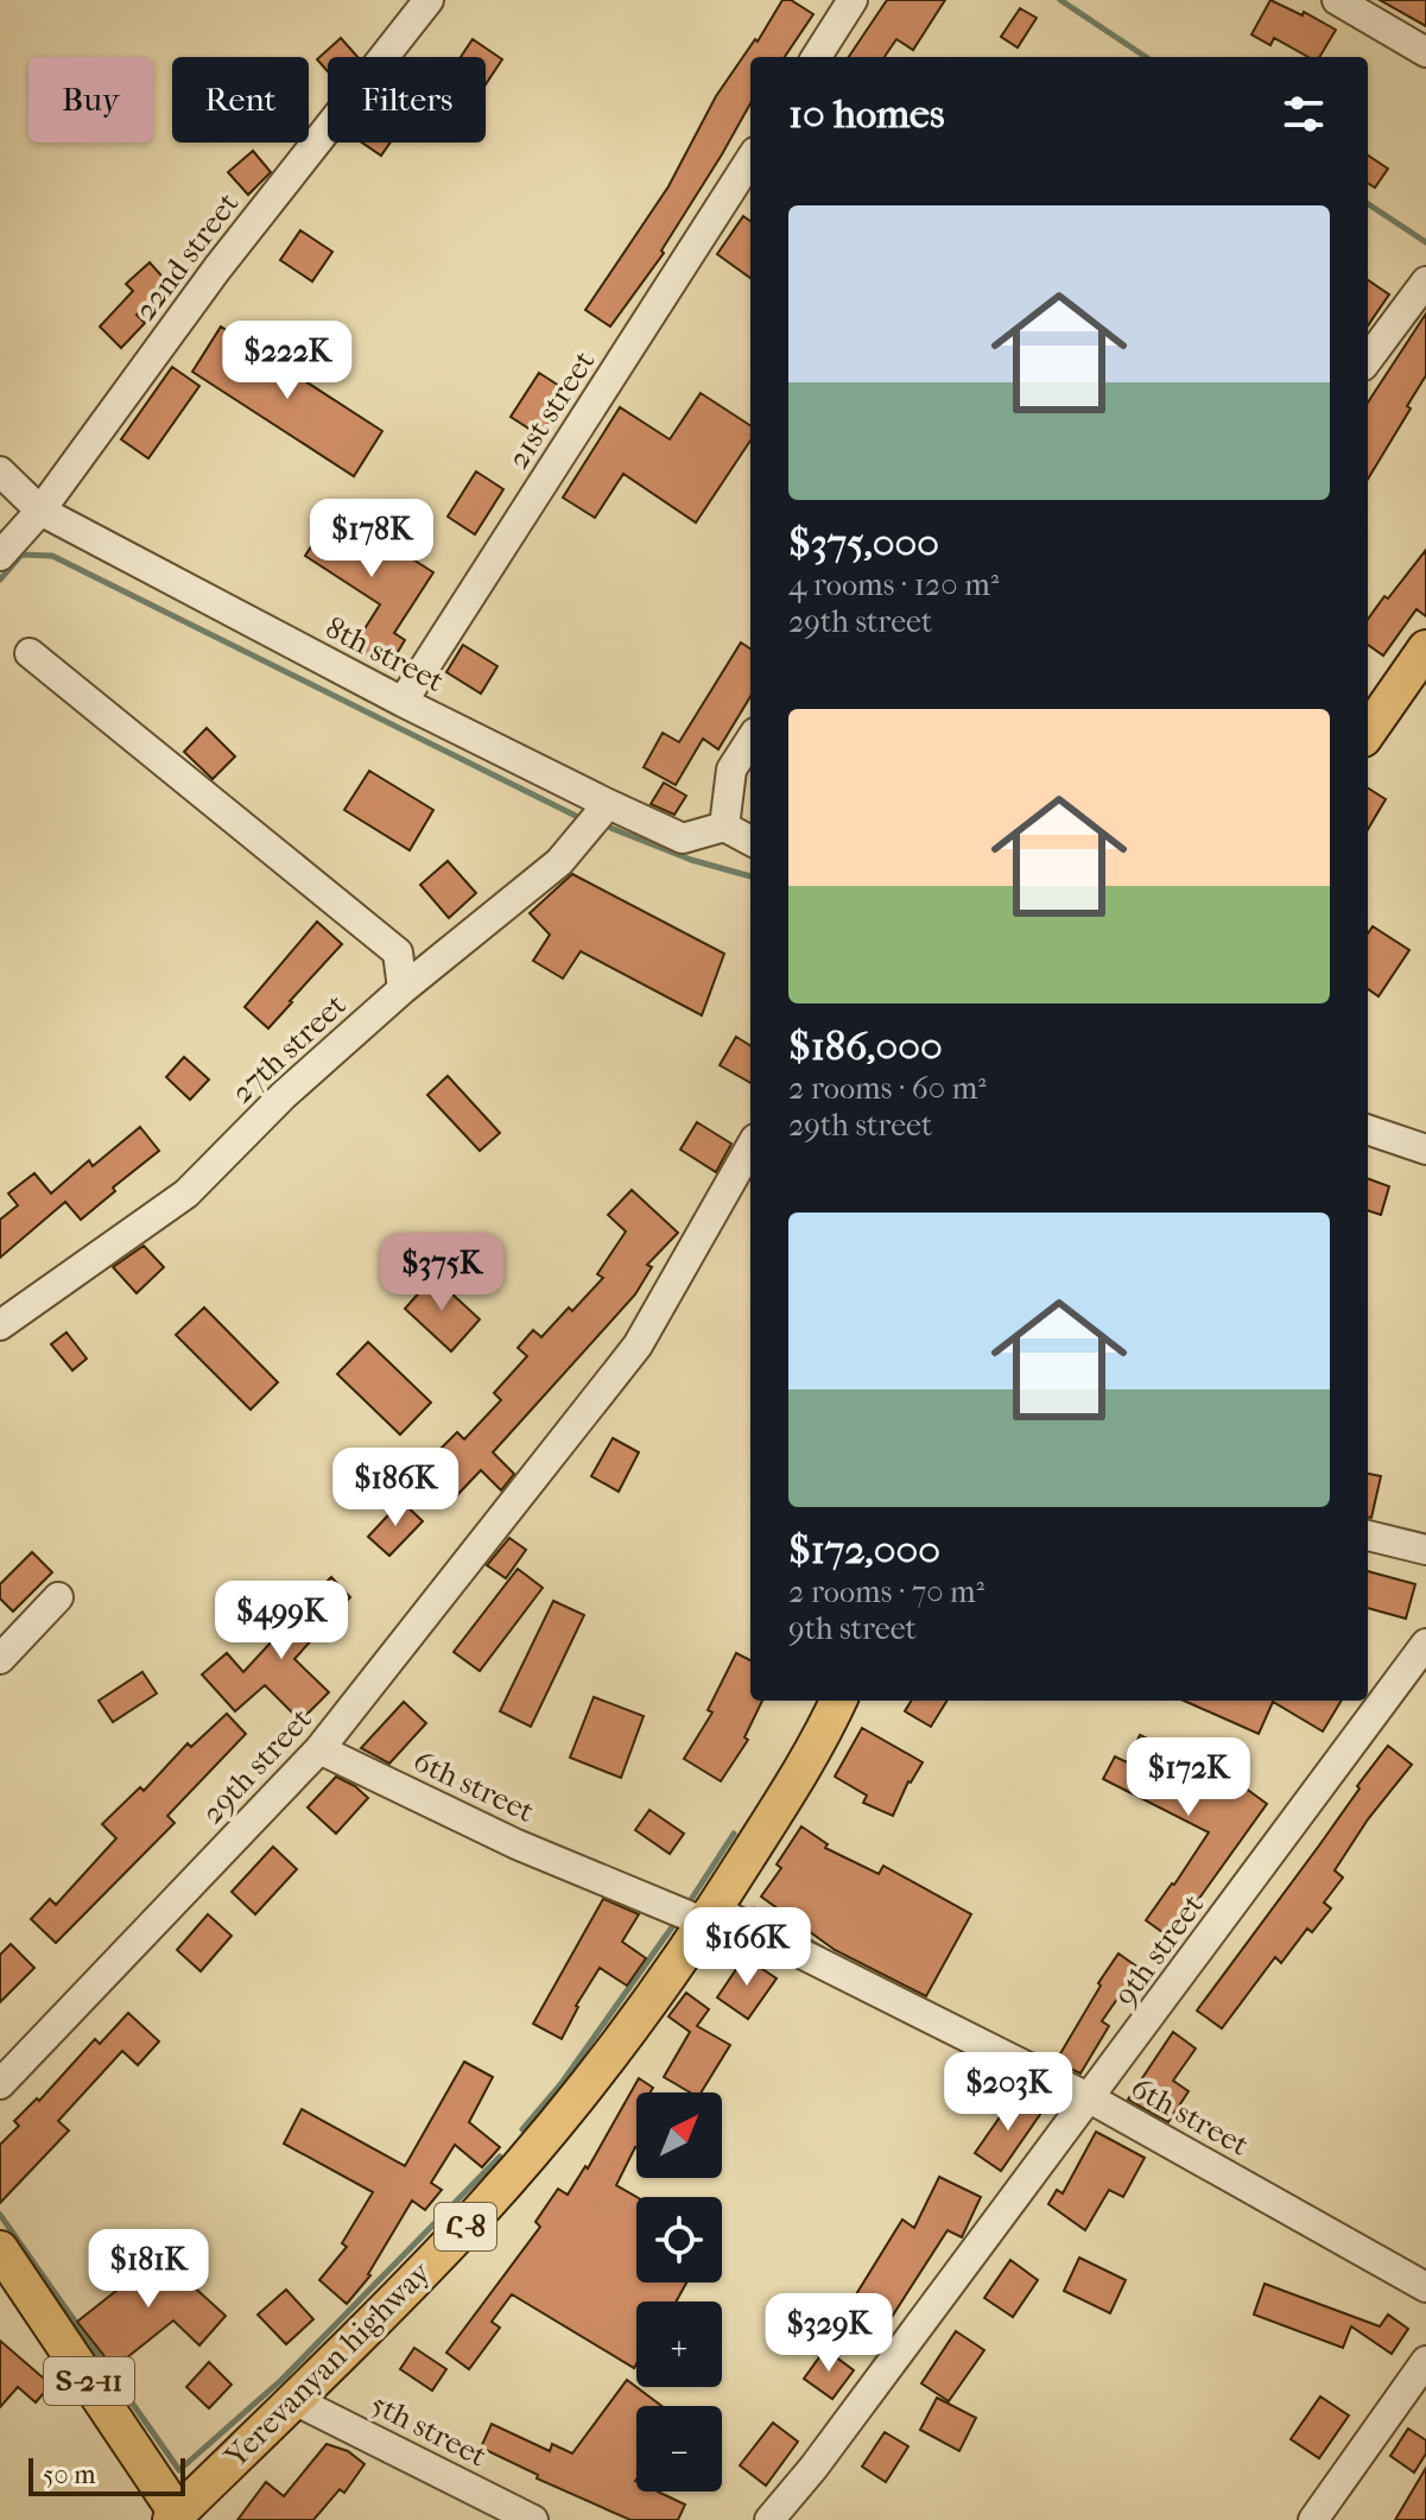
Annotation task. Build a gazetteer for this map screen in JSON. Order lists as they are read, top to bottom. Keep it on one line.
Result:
{"streets":{"main road":["Հ-8","Yerevanyan highway","Տ-2-11"],"street":["22nd street","21st street","8th street","27th street","29th street","6th street","9th street","5th street"]},"crossings":[["22nd street","8th street"],["21st street","8th street"],["8th street","27th street"],["29th street","6th street"],["6th street","9th street"],["6th street","Yerevanyan highway"],["Yerevanyan highway","Տ-2-11"],["Yerevanyan highway","5th street"]],"scale_bar":"50 m","north":"top right","page":{"chip":["Buy","Rent","Filters"],"heading":"10 homes","list":[{"name":"$375,000","note":"4 rooms · 120 m² · 29th street"},{"name":"$186,000","note":"2 rooms · 60 m² · 29th street"},{"name":"$172,000","note":"2 rooms · 70 m² · 9th street"}],"price":["$222K","$178K","$375K","$186K","$499K","$172K","$166K","$203K","$181K","$329K"],"map_buttons":["+","−"],"scale":"50 m"}}
